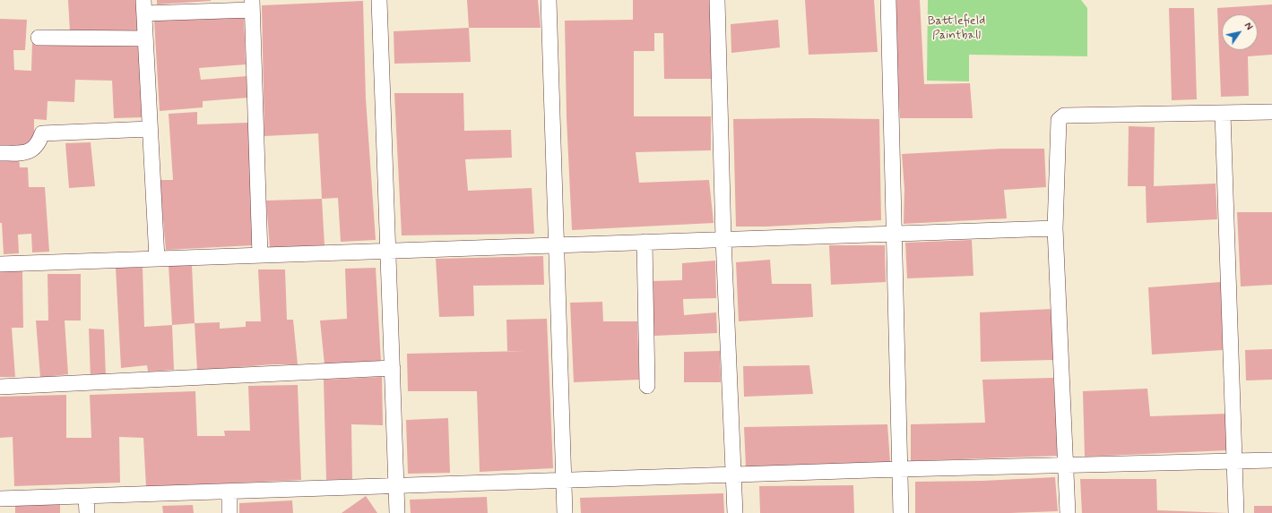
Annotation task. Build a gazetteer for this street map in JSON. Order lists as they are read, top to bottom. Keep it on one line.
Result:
{"parks":["Battlefield Paintball"],"north":"top right"}
